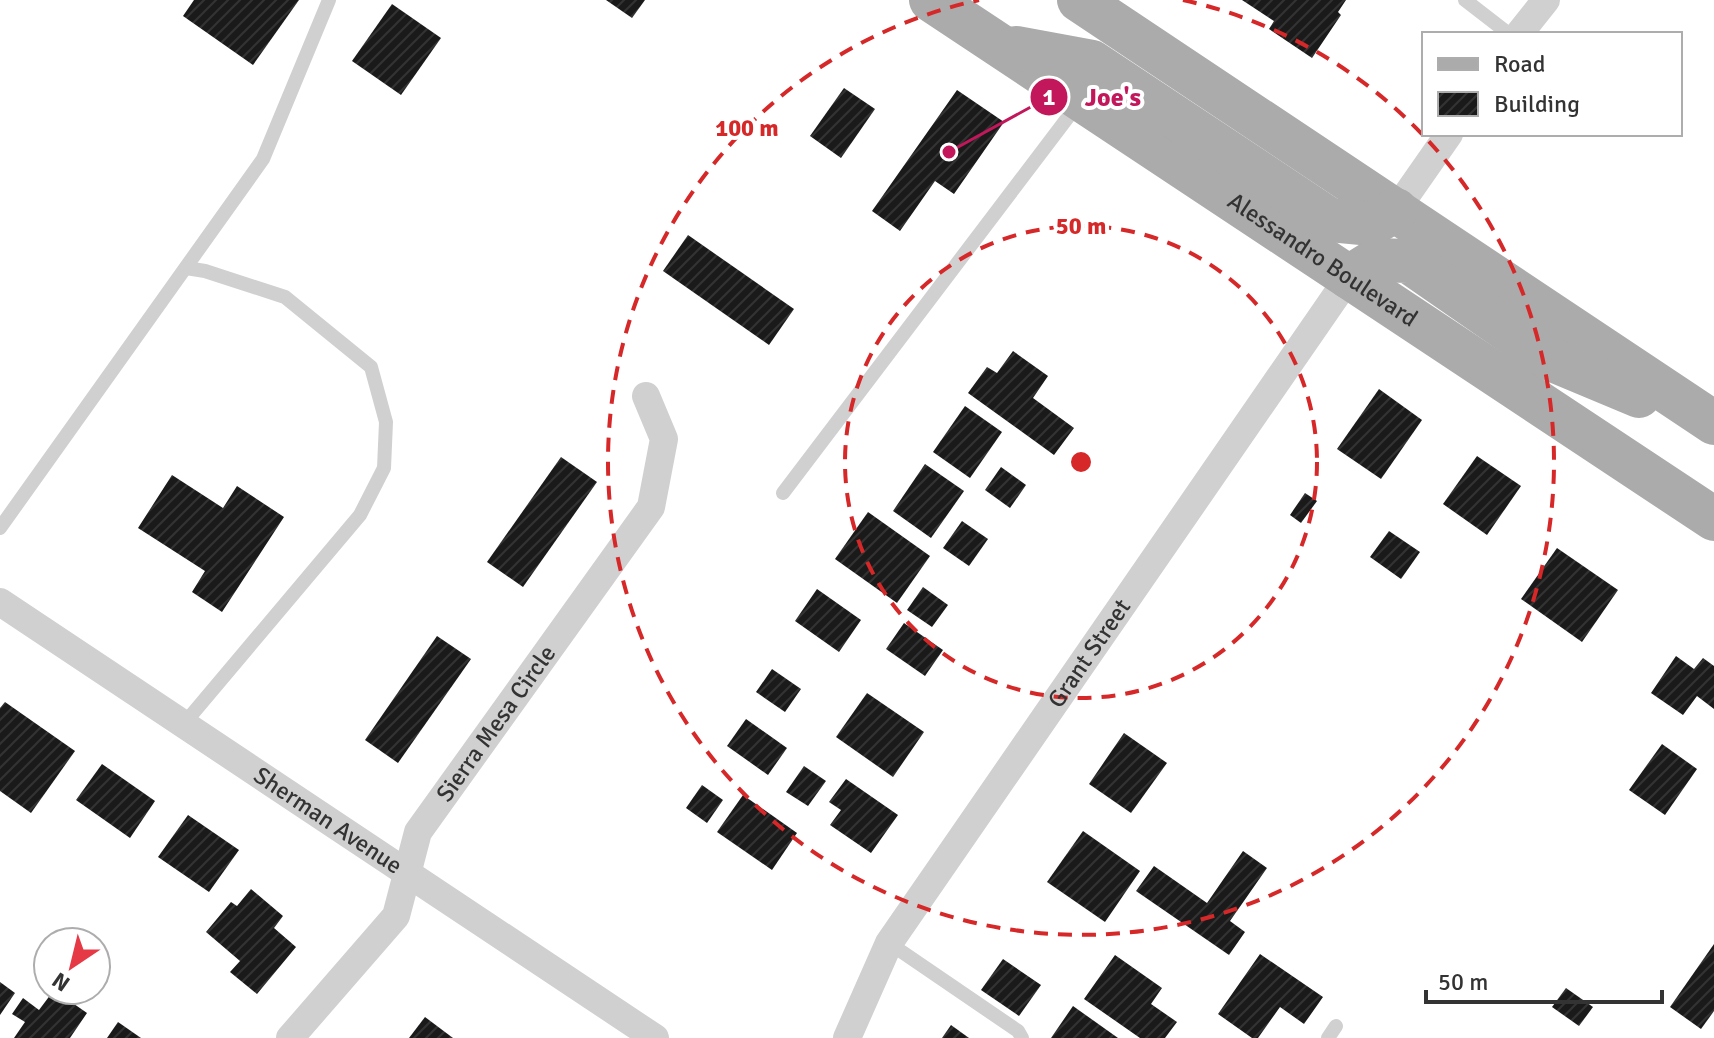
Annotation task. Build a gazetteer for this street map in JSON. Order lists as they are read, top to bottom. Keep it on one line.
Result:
{"streets":{"main road":["Alessandro Boulevard"],"street":["Grant Street","Sierra Mesa Circle","Sherman Avenue"]},"crossings":[["Alessandro Boulevard","Grant Street"],["Sierra Mesa Circle","Sherman Avenue"]],"places":["Joe's"],"legend":["Road","Building"],"scale_bar":"50 m","north":"bottom left","rings":["100 m","50 m"]}
